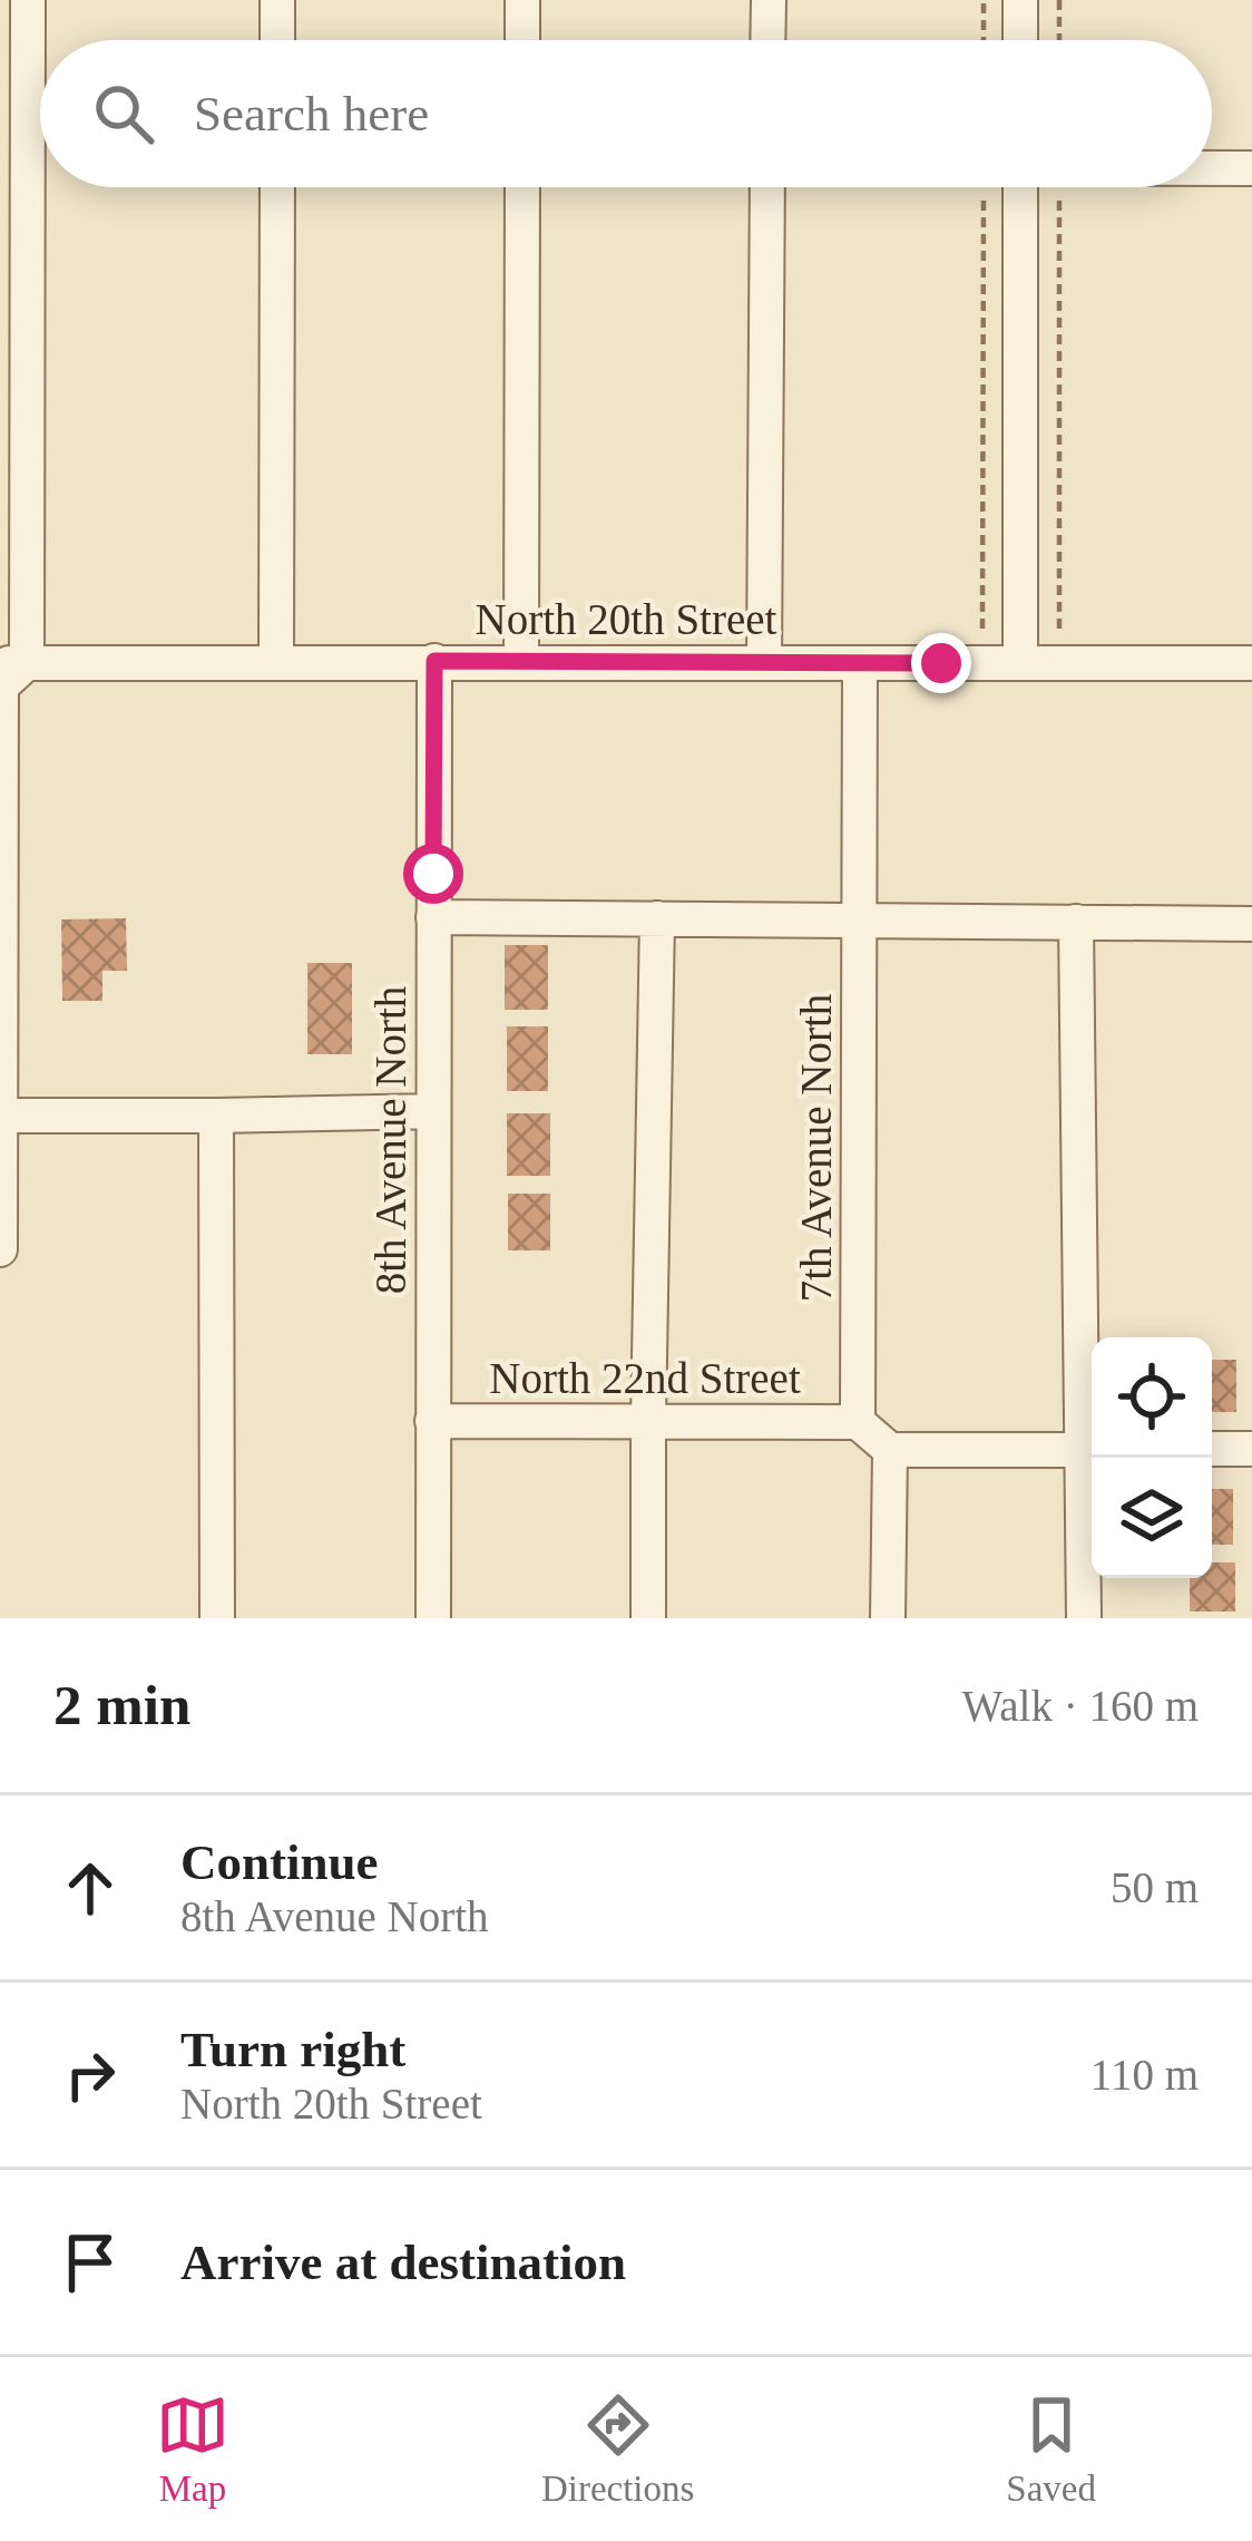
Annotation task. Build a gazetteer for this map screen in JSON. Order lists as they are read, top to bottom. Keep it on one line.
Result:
{"streets":{"street":["North 20th Street","8th Avenue North","7th Avenue North","North 22nd Street"]},"crossings":[["North 20th Street","8th Avenue North"],["North 20th Street","7th Avenue North"],["8th Avenue North","North 22nd Street"],["7th Avenue North","North 22nd Street"]],"page":{"search":"Search here","heading":["2 min","Walk · 160 m"],"list":[["Continue","8th Avenue North","50 m"],["Turn right","North 20th Street","110 m"],"Arrive at destination"],"nav":["Map","Directions","Saved"]}}
